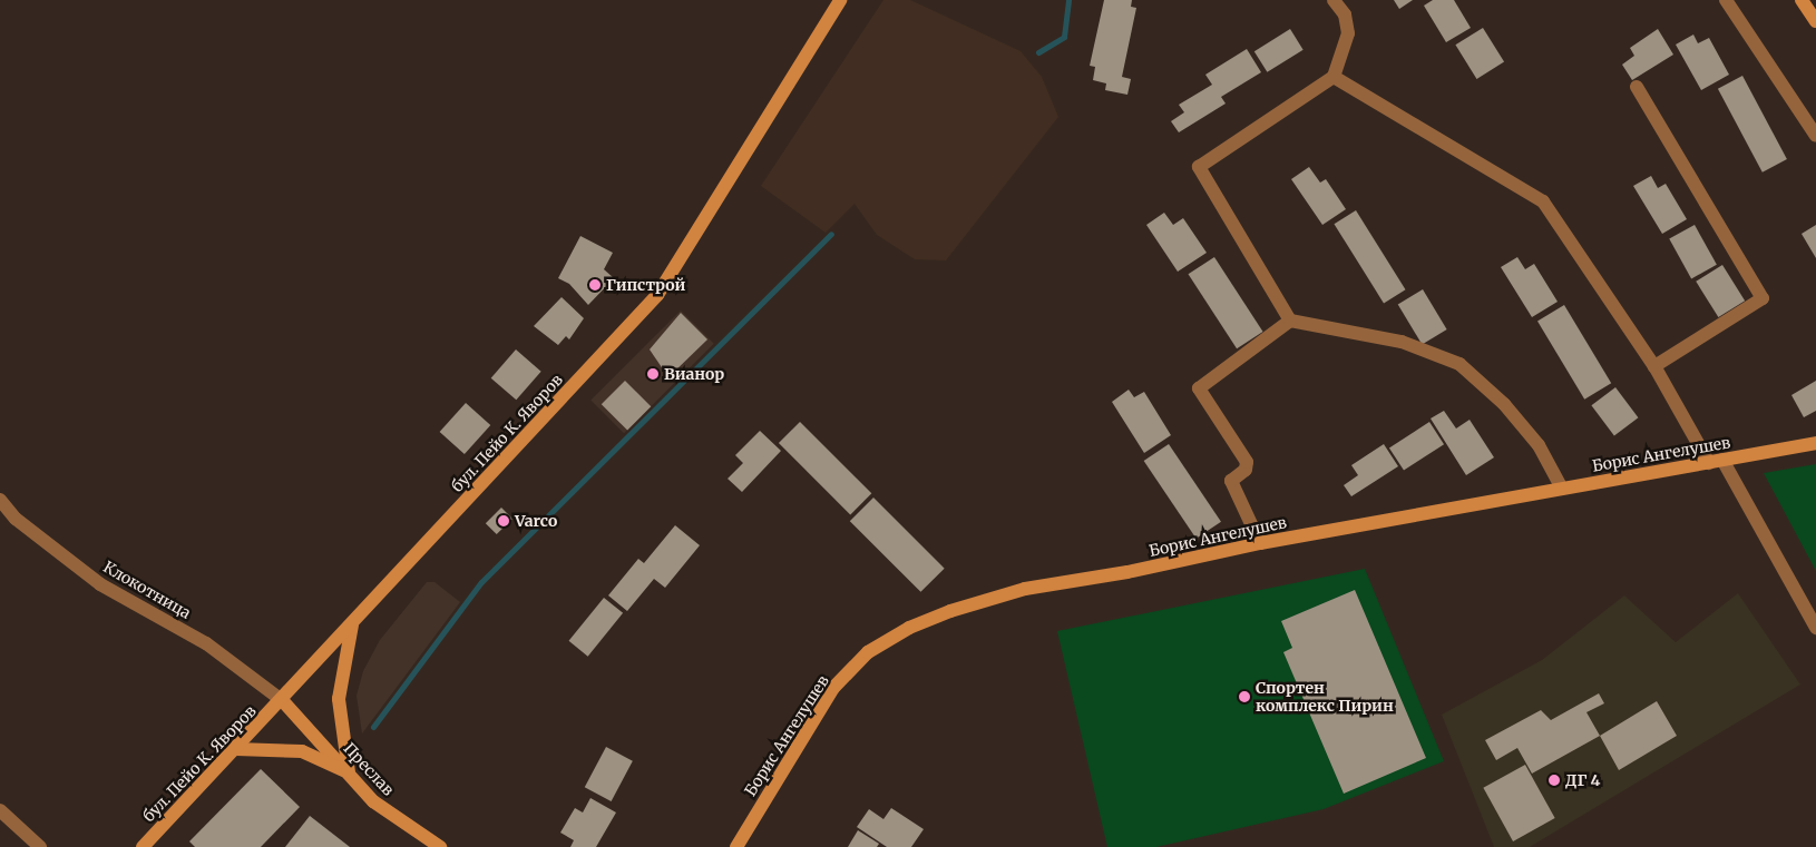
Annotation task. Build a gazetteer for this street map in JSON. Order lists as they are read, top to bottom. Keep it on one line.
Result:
{"streets":{"street":["бул. Пейо К. Яворов","Борис Ангелушев","Клокотница","Преслав"]},"crossings":[["бул. Пейо К. Яворов","Клокотница"],["бул. Пейо К. Яворов","Преслав"],["Клокотница","Преслав"]],"places":["Гипстрой","Вианор","Varco","Спортен комплекс Пирин","ДГ 4"]}
